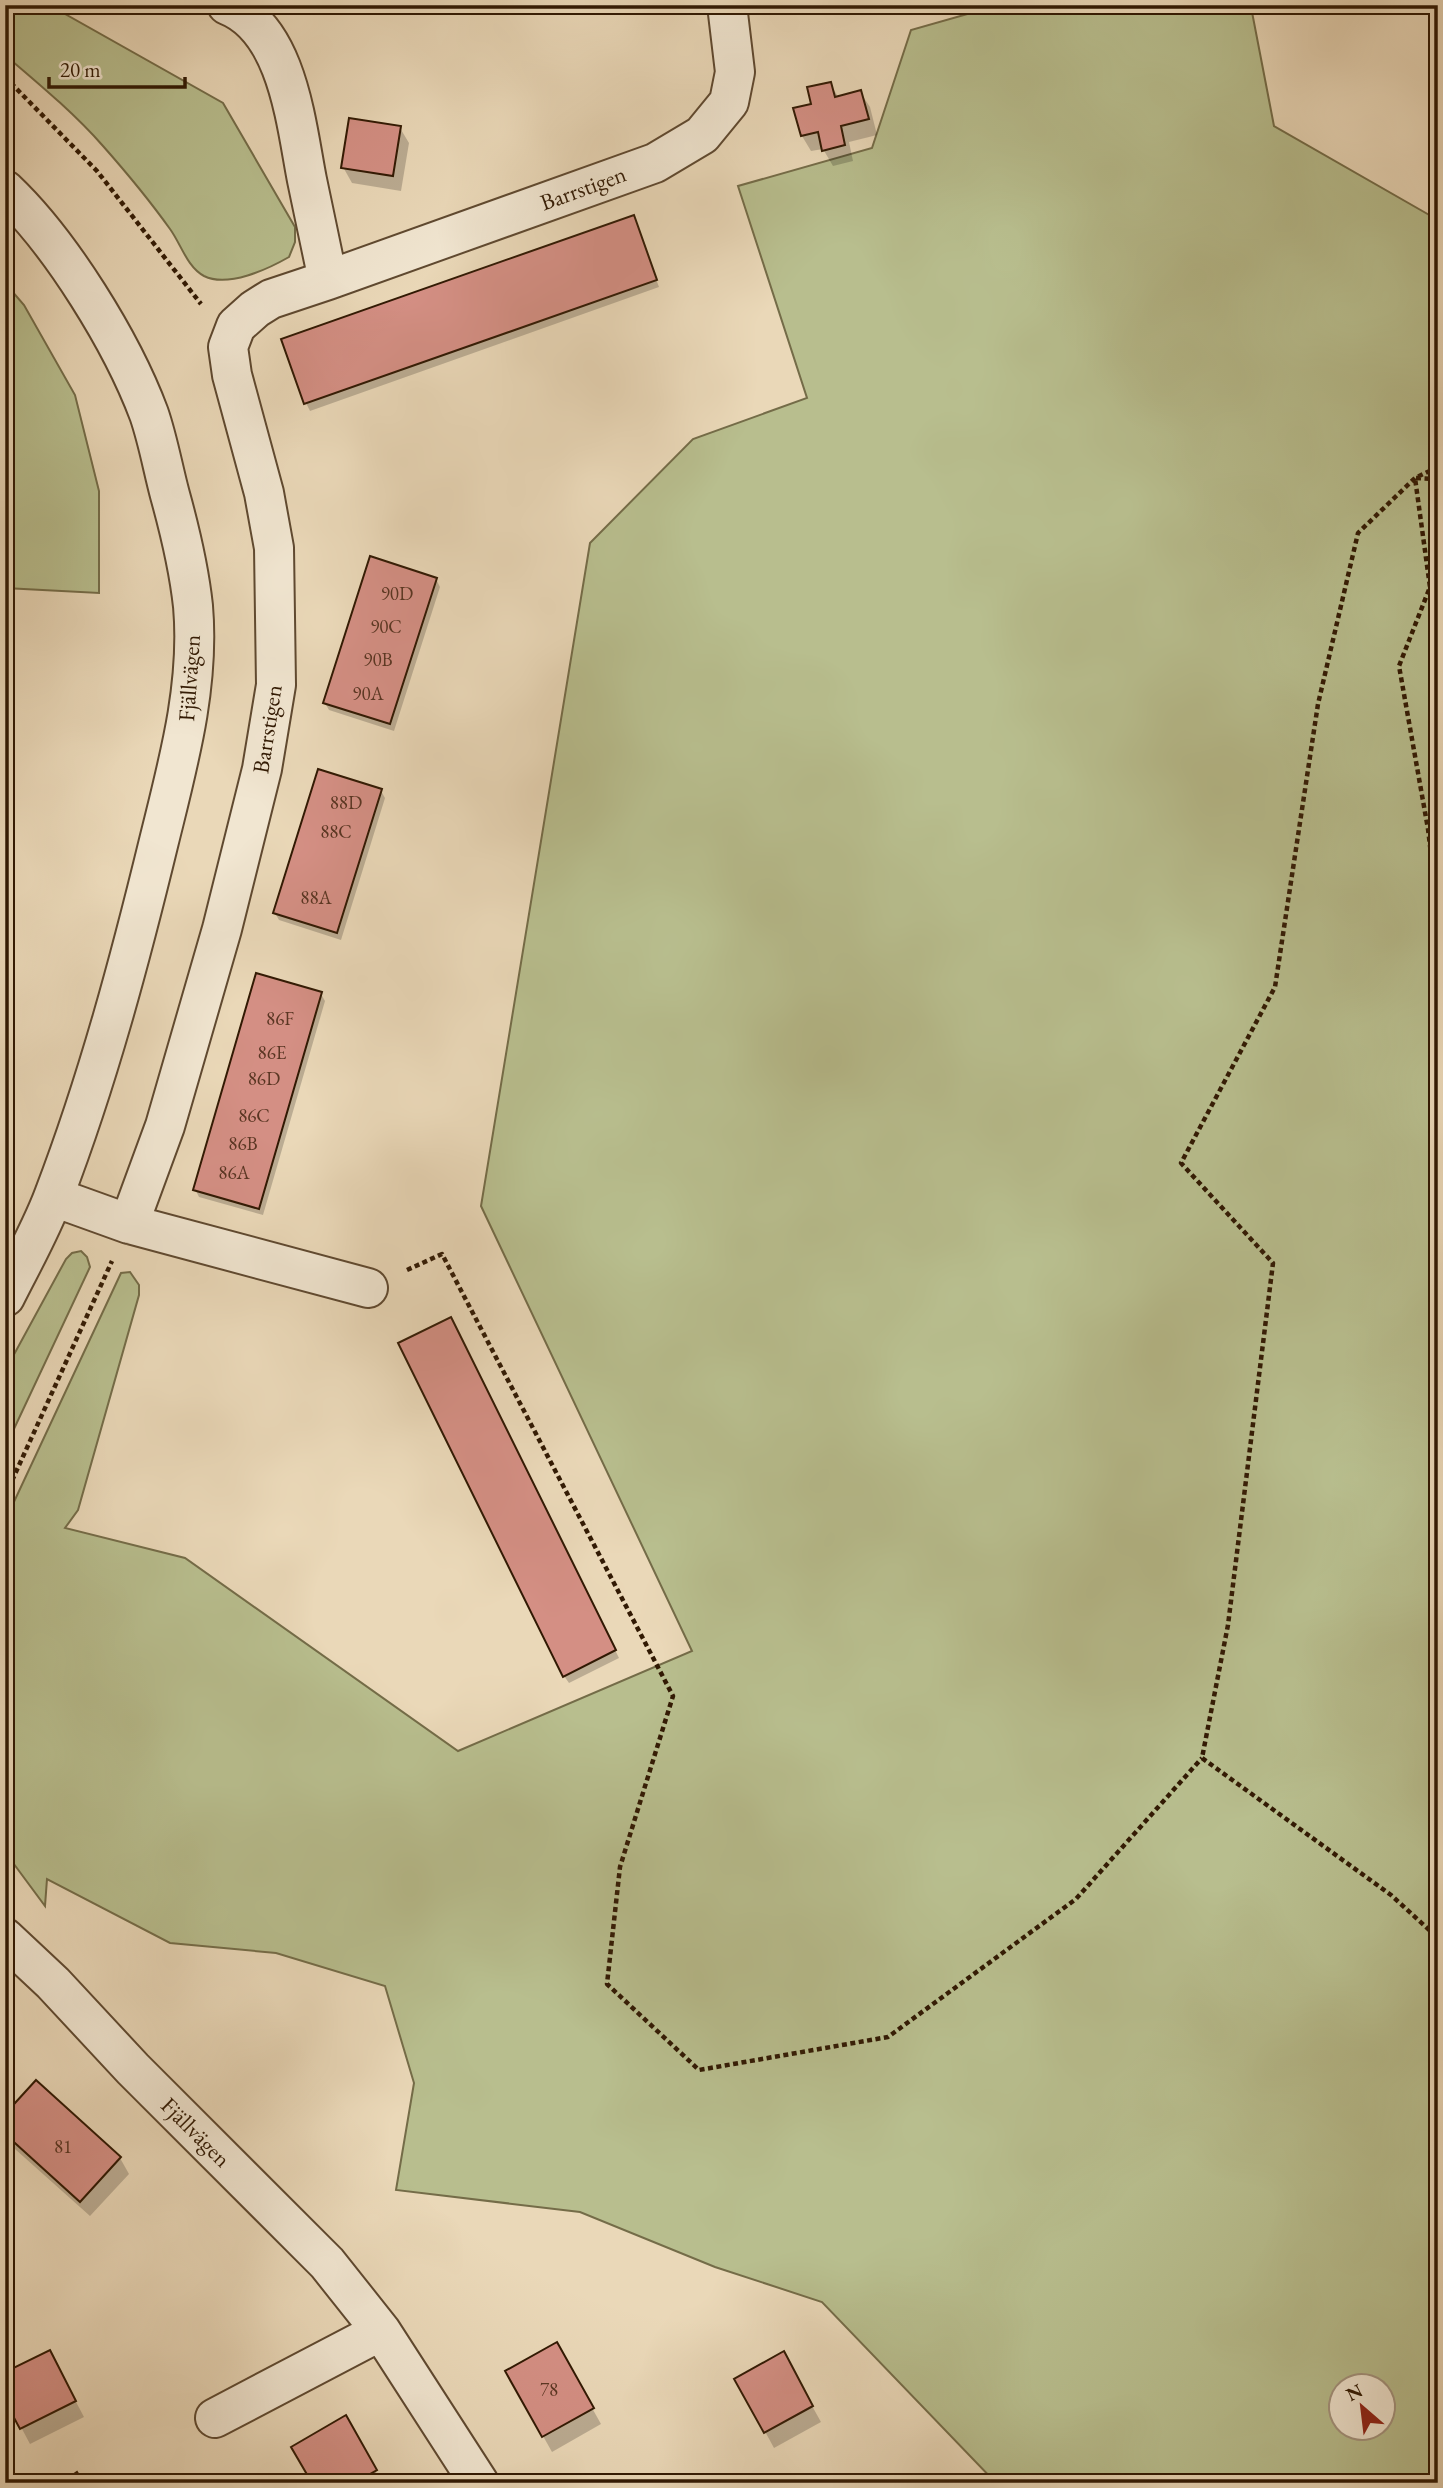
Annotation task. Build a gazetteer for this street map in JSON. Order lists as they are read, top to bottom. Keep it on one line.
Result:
{"streets":{"street":["Barrstigen","Fjällvägen"]},"house_numbers":["90D","90C","90B","90A","88D","88C","88A","86F","86E","86D","86C","86B","86A","81","78"],"scale_bar":"20 m","north":"top left"}
